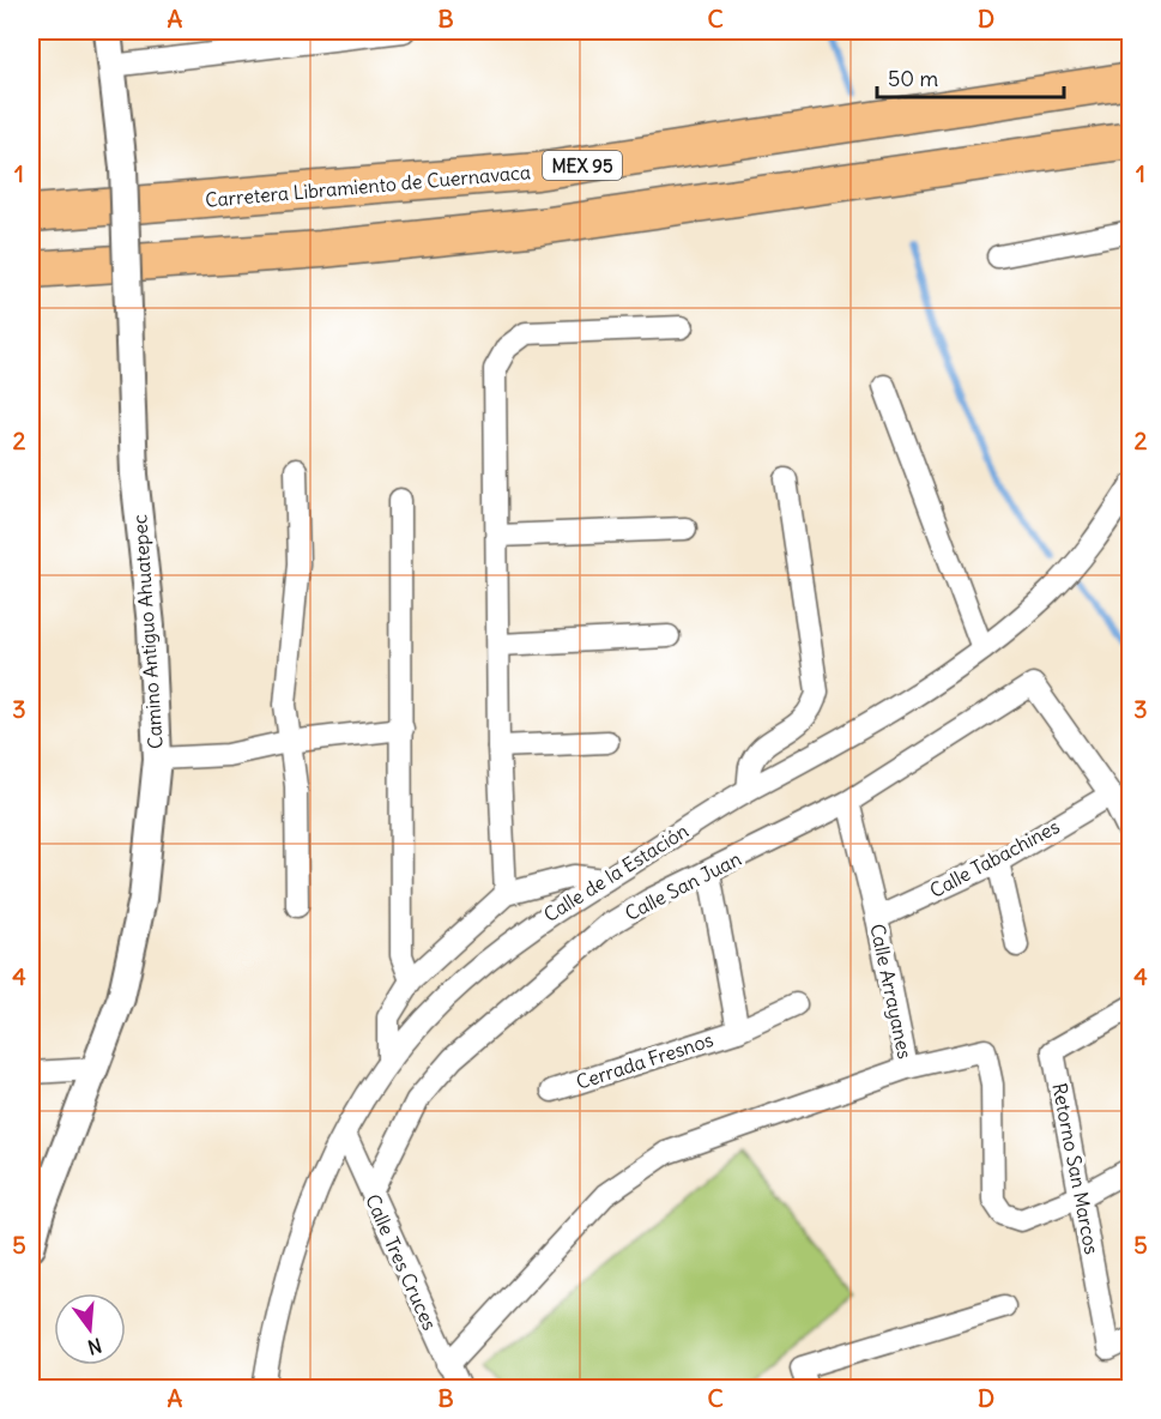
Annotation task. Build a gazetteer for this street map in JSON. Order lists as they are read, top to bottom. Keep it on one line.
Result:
{"streets":{"highway":["MEX 95","Carretera Libramiento de Cuernavaca"],"street":["Camino Antiguo Ahuatepec","Calle Tabachines","Calle de la Estación","Calle San Juan","Calle Arrayanes","Cerrada Fresnos","Retorno San Marcos","Calle Tres Cruces"]},"crossings":[["Calle Tabachines","Calle San Juan"],["Calle Tabachines","Calle Arrayanes"],["Calle de la Estación","Calle Tres Cruces"],["Calle San Juan","Calle Arrayanes"],["Calle San Juan","Cerrada Fresnos"],["Calle San Juan","Calle Tres Cruces"],["Calle Arrayanes","Retorno San Marcos"]],"scale_bar":"50 m","north":"bottom","grid":{"columns":["A","B","C","D"],"rows":["1","2","3","4","5"]}}
